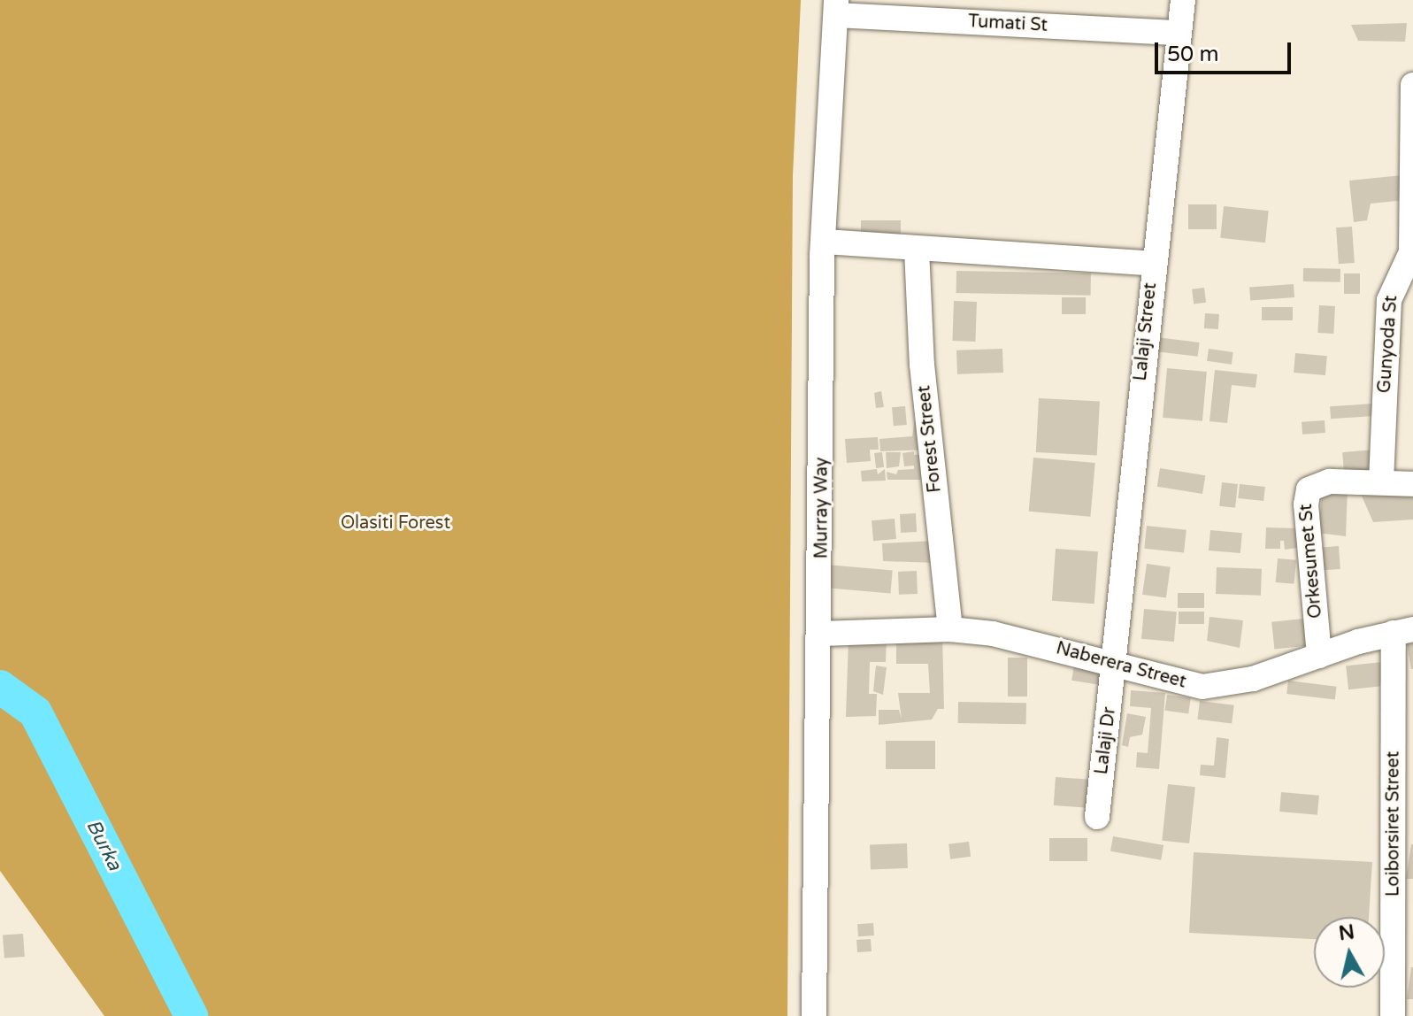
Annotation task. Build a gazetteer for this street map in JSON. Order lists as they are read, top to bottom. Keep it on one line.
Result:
{"streets":{"street":["Tumati St","Lalaji Street","Gunyoda St","Forest Street","Murray Way","Orkesumet St","Naberera Street","Lalaji Dr","Loiborsiret Street"]},"crossings":[["Tumati St","Lalaji Street"],["Tumati St","Murray Way"],["Lalaji Street","Naberera Street"],["Lalaji Street","Lalaji Dr"],["Gunyoda St","Orkesumet St"],["Forest Street","Naberera Street"],["Murray Way","Naberera Street"],["Orkesumet St","Naberera Street"],["Naberera Street","Lalaji Dr"],["Naberera Street","Loiborsiret Street"]],"water":["Burka"],"parks":["Olasiti Forest"],"scale_bar":"50 m","north":"top"}
